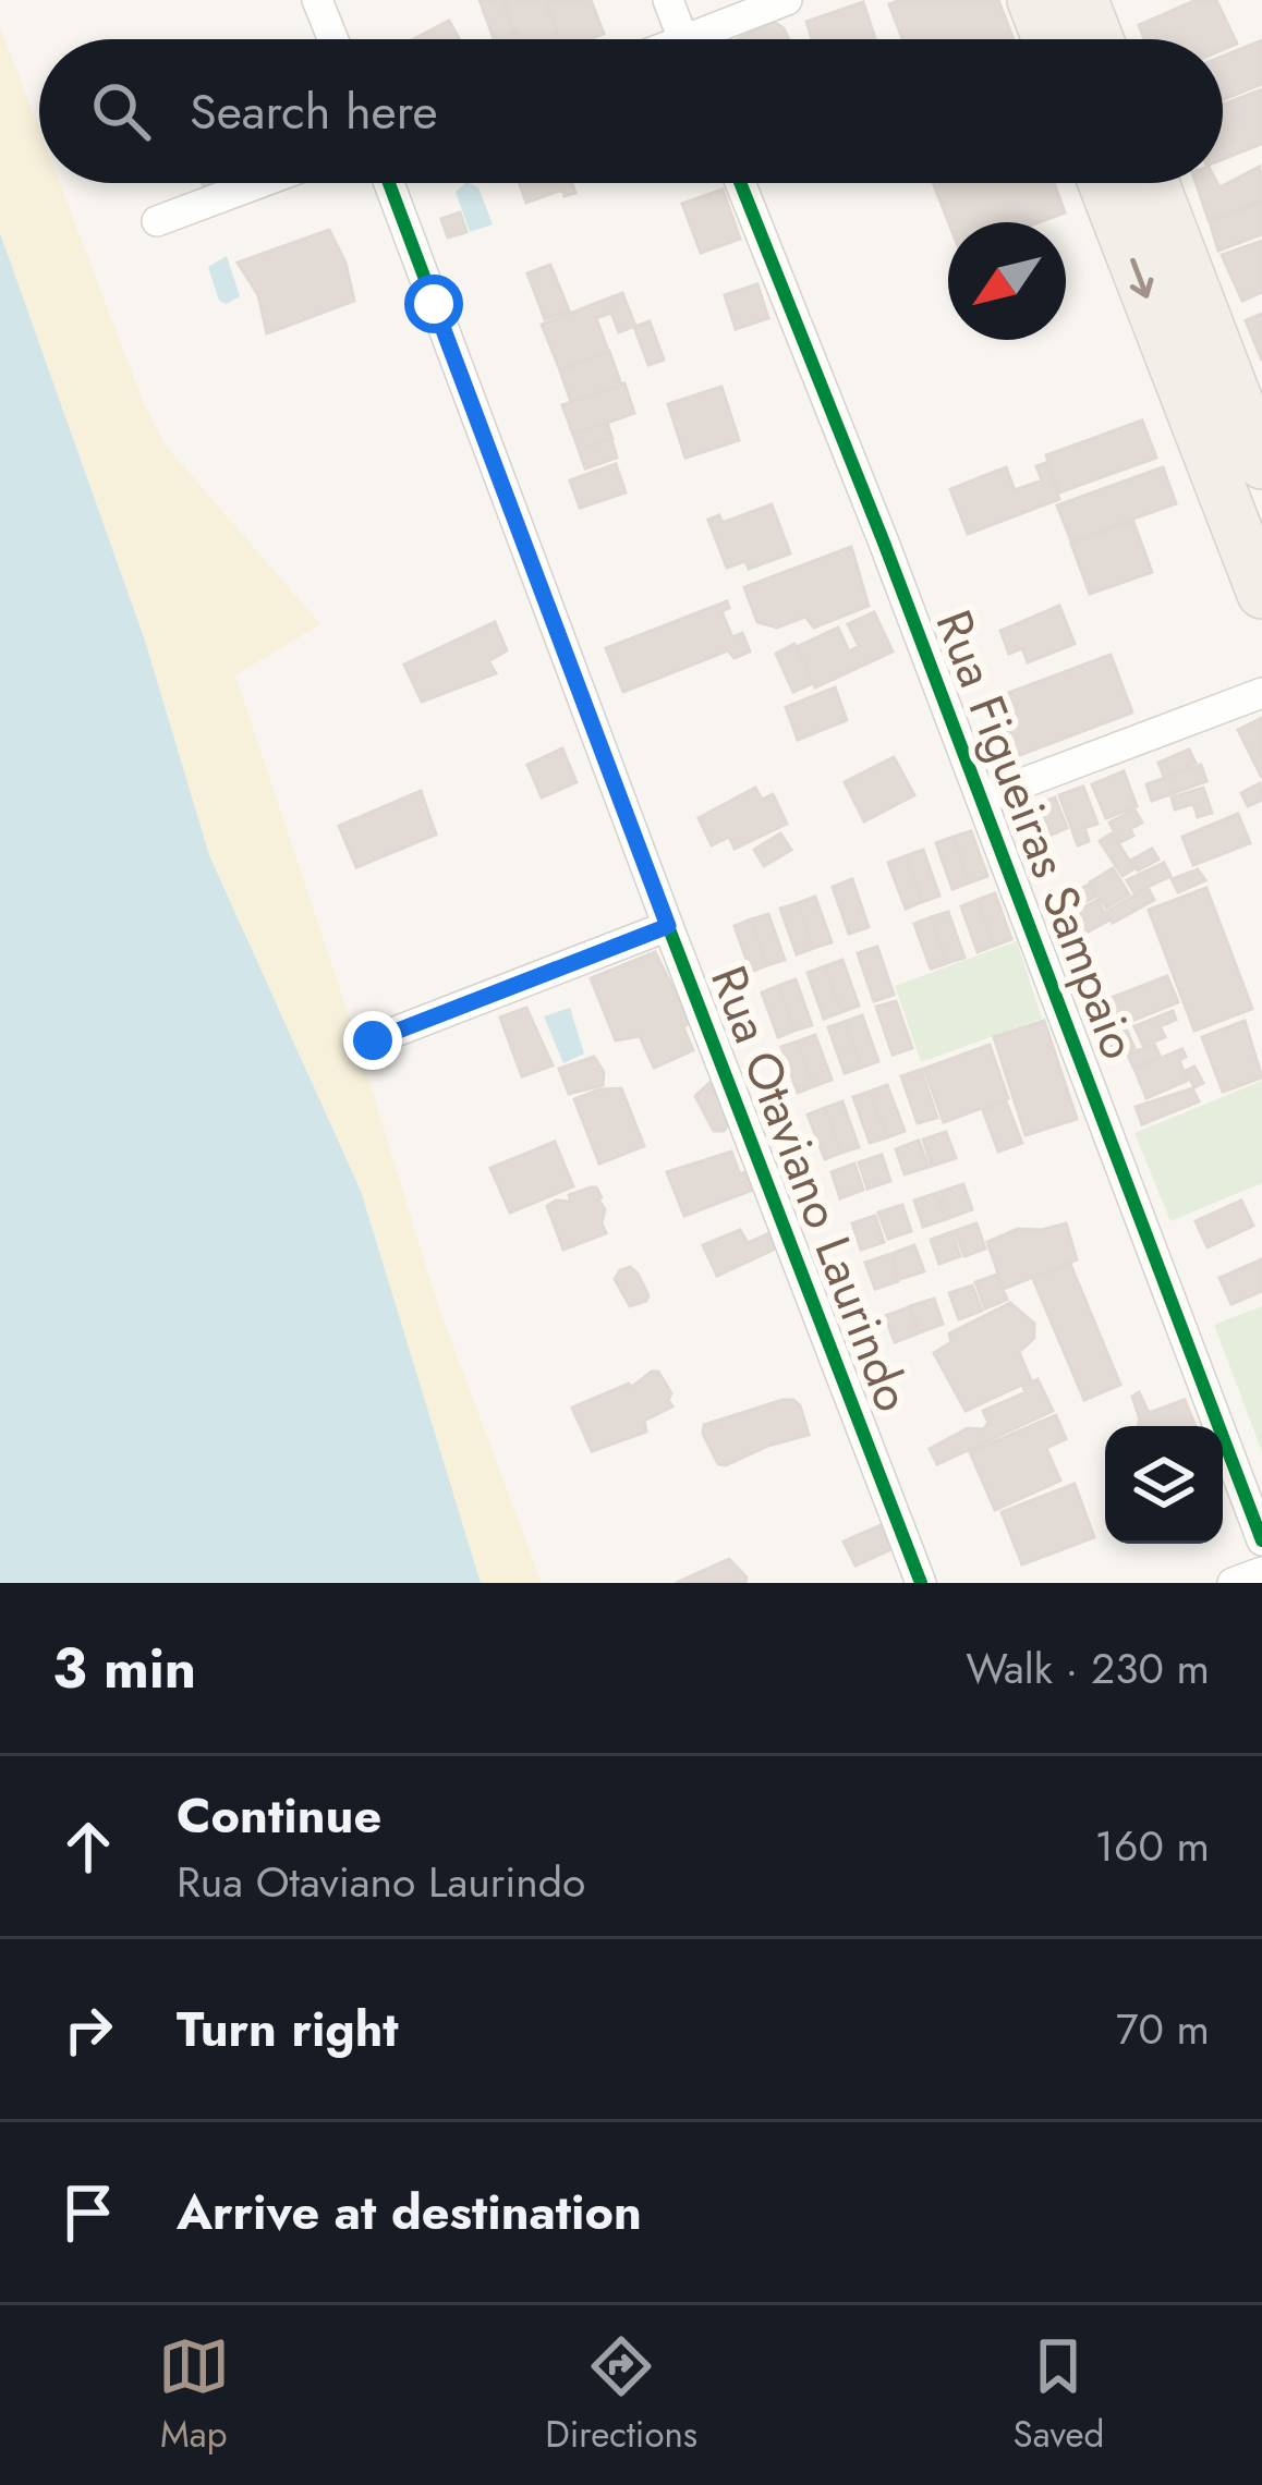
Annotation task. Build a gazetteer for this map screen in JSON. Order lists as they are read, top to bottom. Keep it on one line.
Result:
{"streets":{"street":["Rua Figueiras Sampaio","Rua Otaviano Laurindo"]},"north":"bottom left","page":{"search":"Search here","heading":["3 min","Walk · 230 m"],"list":[["Continue","Rua Otaviano Laurindo","160 m"],["Turn right","70 m"],"Arrive at destination"],"nav":["Map","Directions","Saved"]}}
